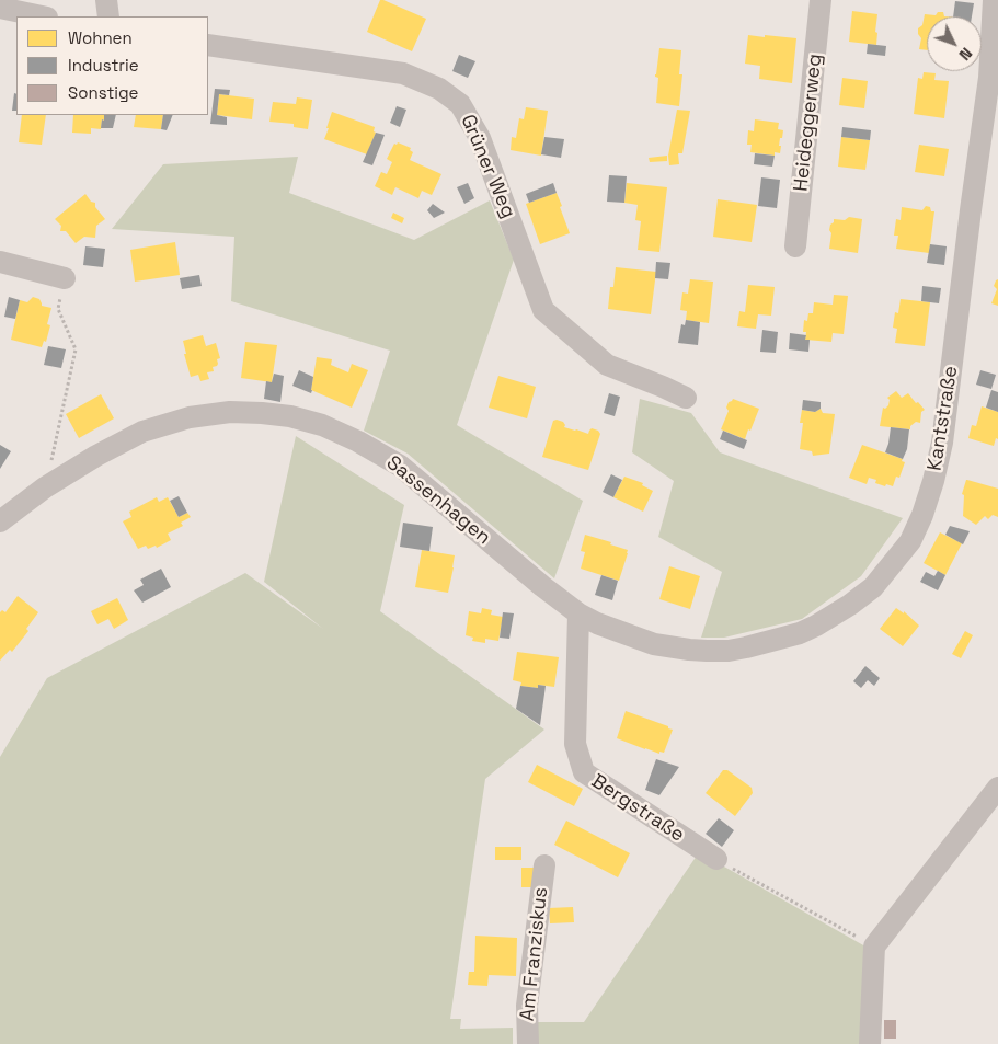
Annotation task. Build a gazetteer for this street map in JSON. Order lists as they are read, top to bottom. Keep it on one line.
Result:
{"streets":{"street":["Heideggerweg","Grüner Weg","Kantstraße","Sassenhagen","Bergstraße","Am Franziskus"]},"crossings":[["Kantstraße","Sassenhagen"],["Sassenhagen","Bergstraße"]],"legend":["Wohnen","Industrie","Sonstige"],"north":"bottom right"}
